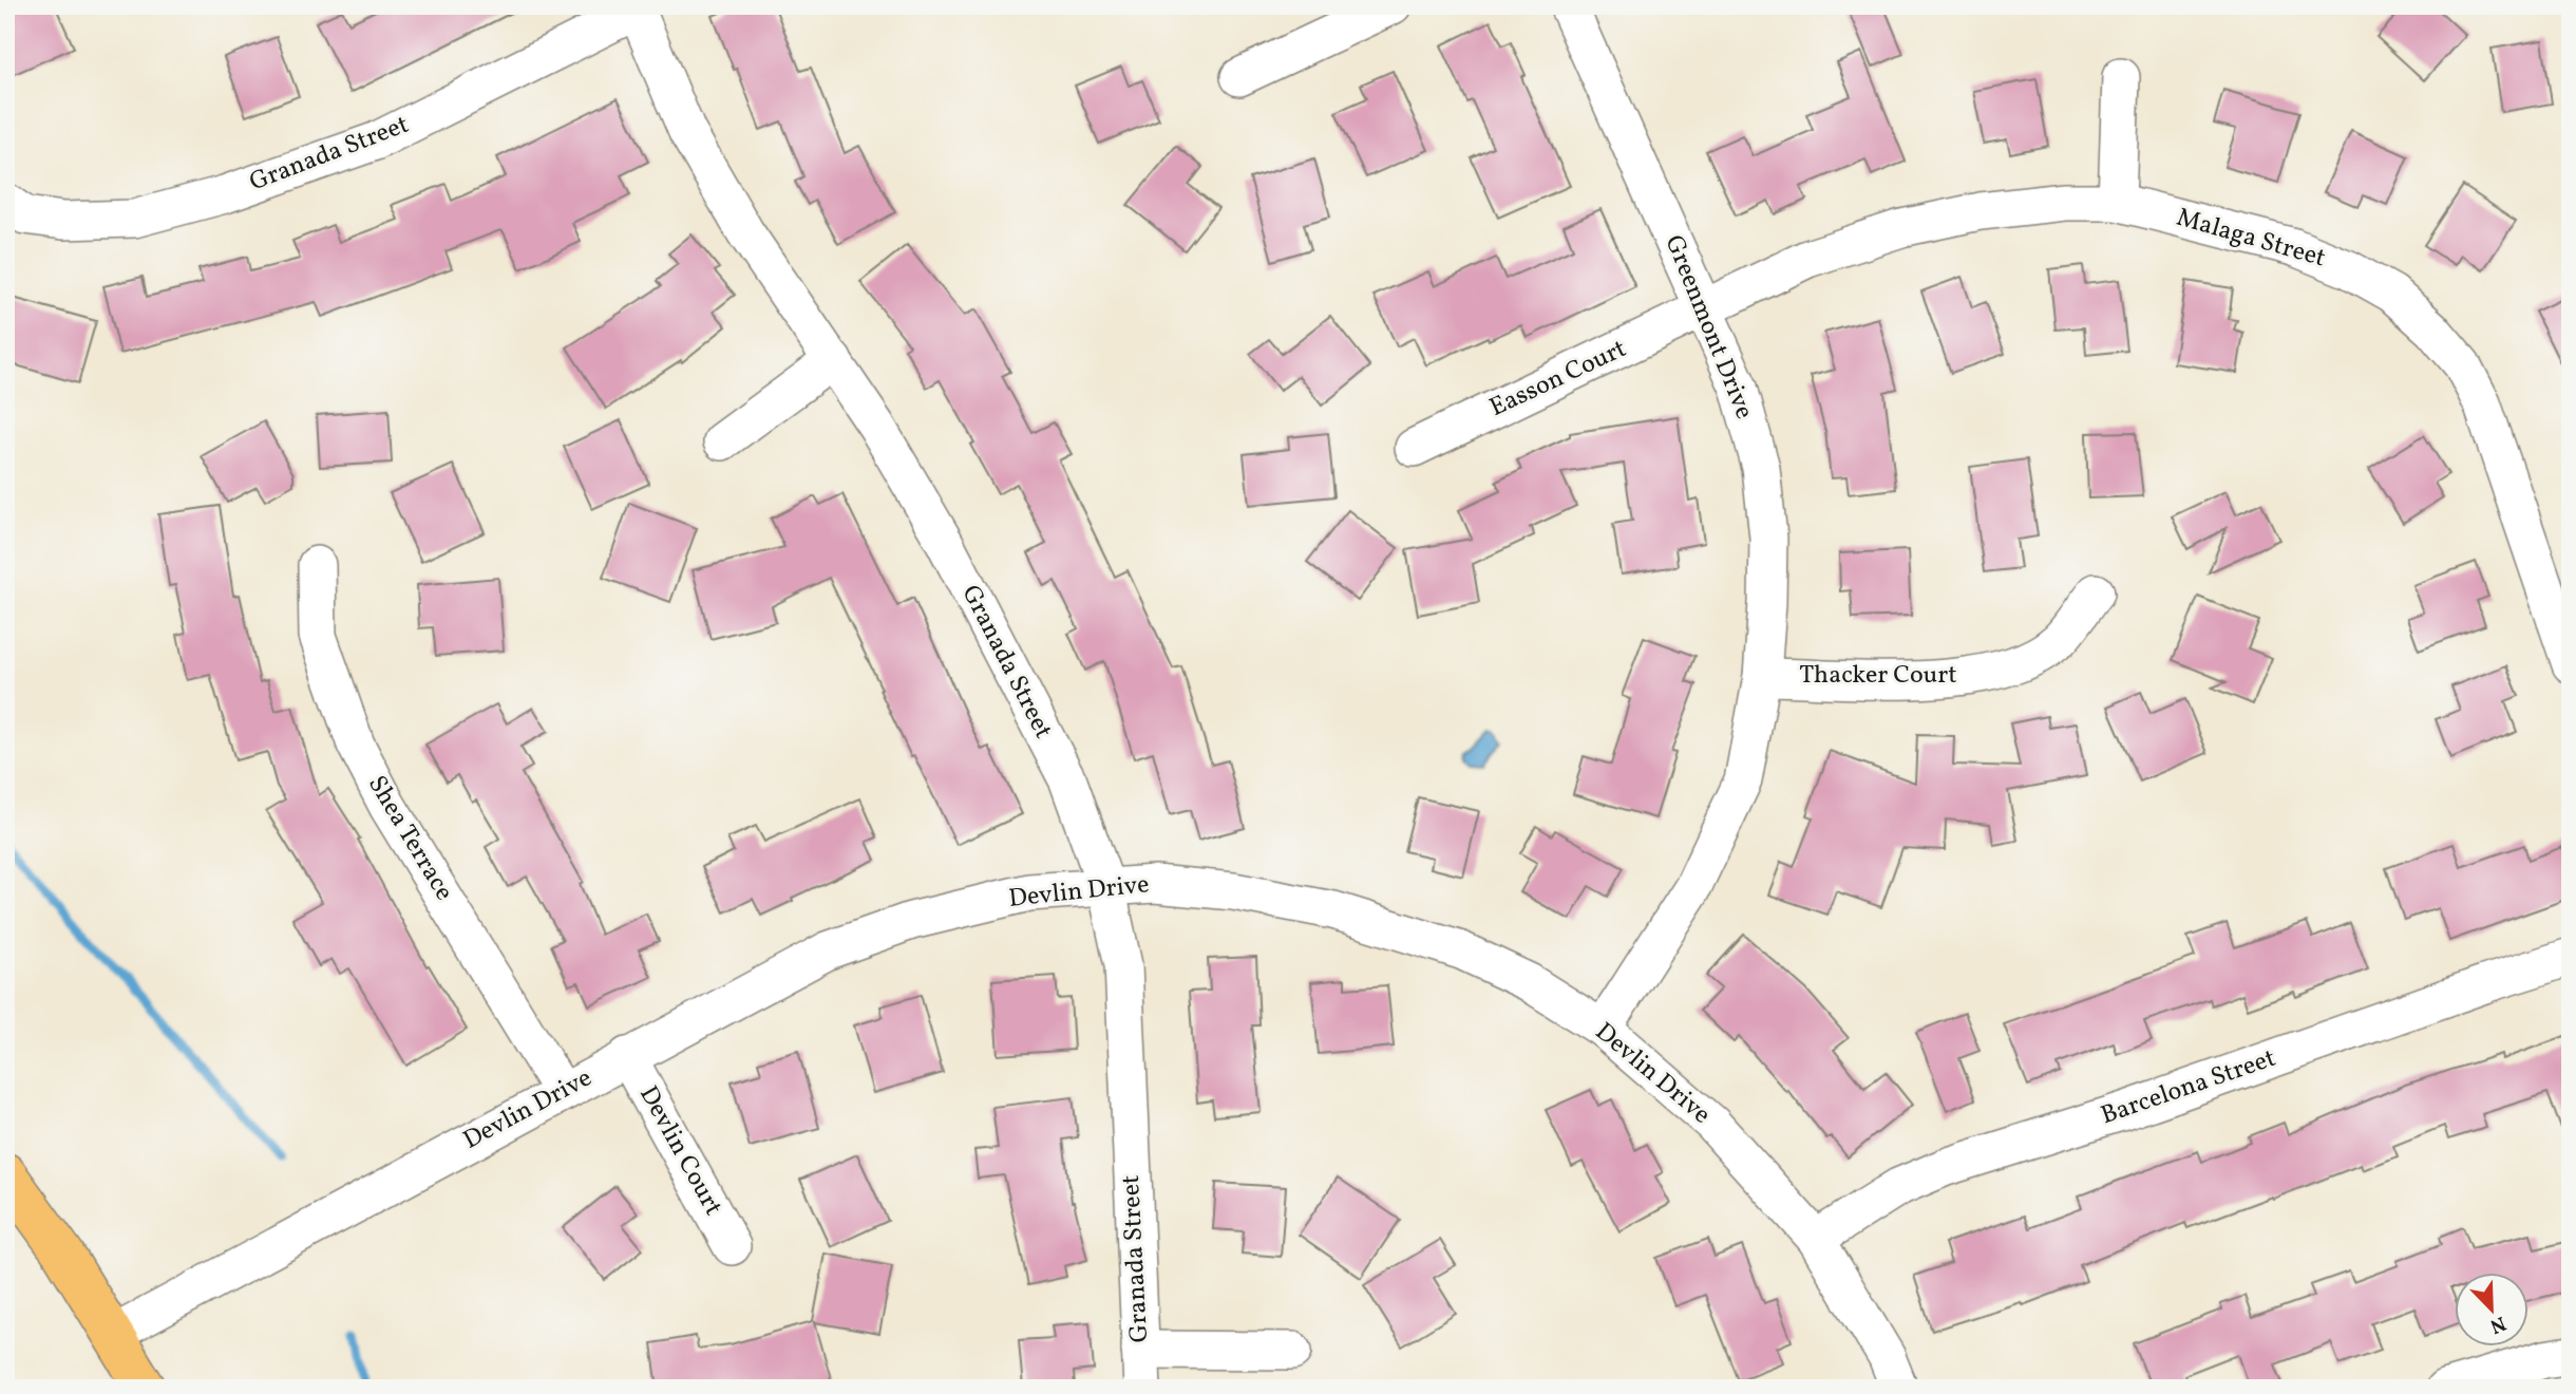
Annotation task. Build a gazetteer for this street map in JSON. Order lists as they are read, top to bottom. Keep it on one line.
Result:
{"streets":{"street":["Granada Street","Malaga Street","Greenmont Drive","Easson Court","Thacker Court","Shea Terrace","Devlin Drive","Barcelona Street","Devlin Court"]},"crossings":[["Granada Street","Devlin Drive"],["Malaga Street","Greenmont Drive"],["Malaga Street","Easson Court"],["Greenmont Drive","Easson Court"],["Greenmont Drive","Thacker Court"],["Greenmont Drive","Devlin Drive"],["Shea Terrace","Devlin Drive"],["Devlin Drive","Barcelona Street"],["Devlin Drive","Devlin Court"]],"north":"bottom right"}
